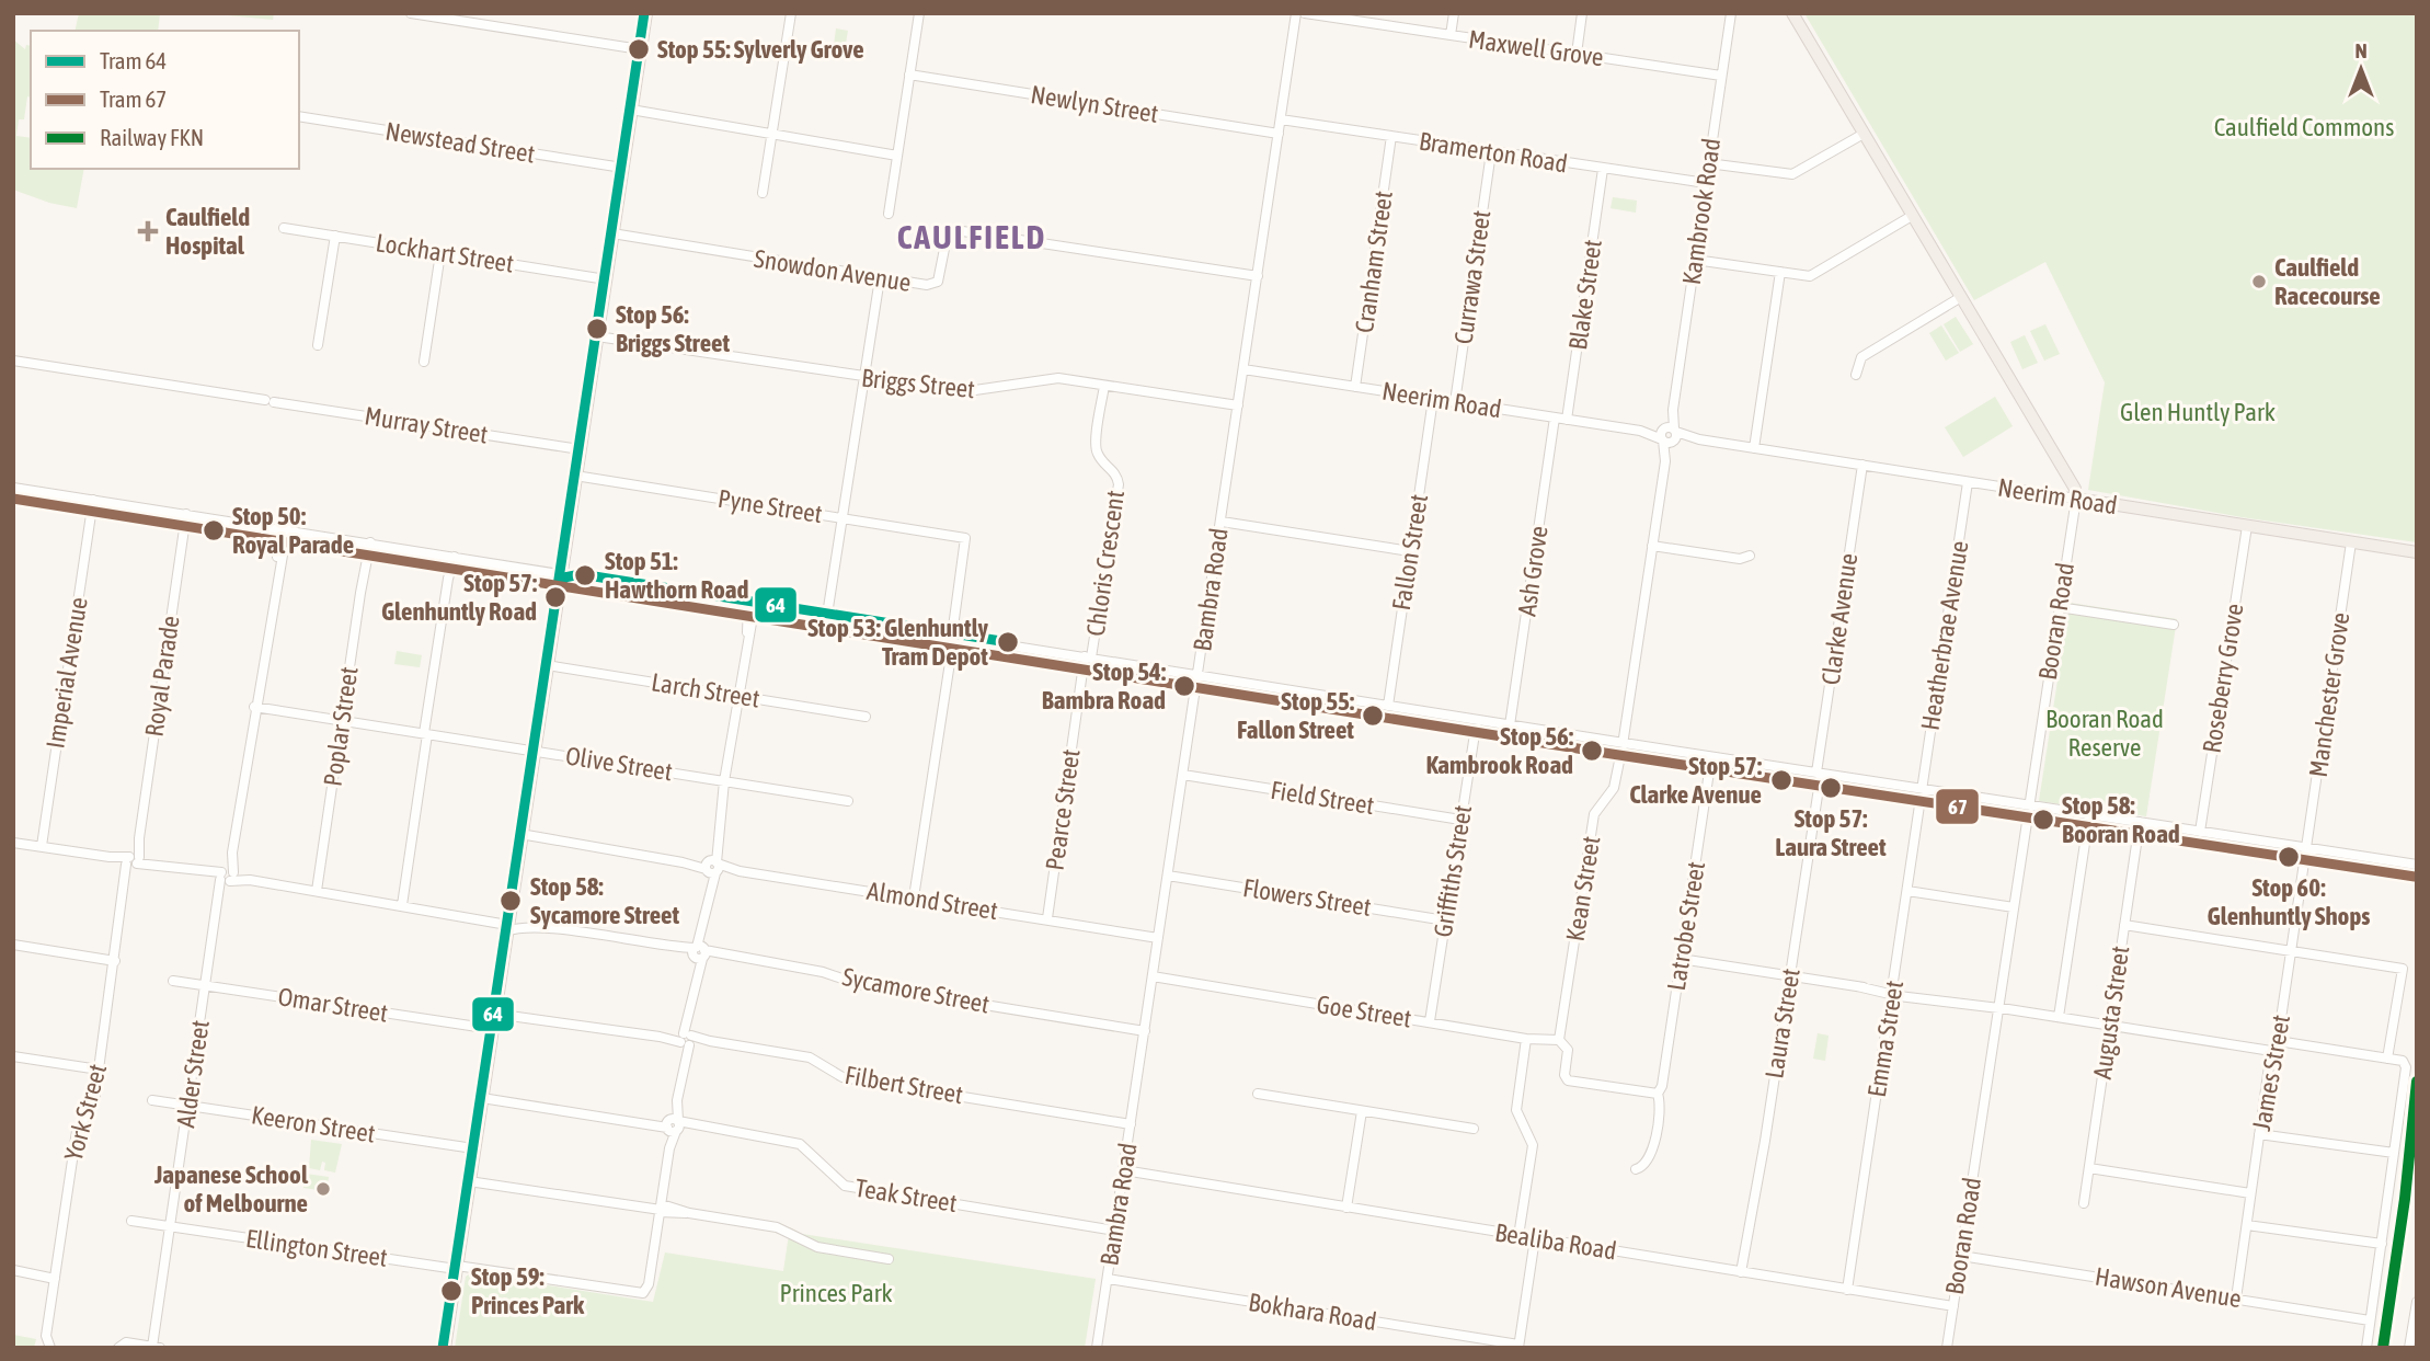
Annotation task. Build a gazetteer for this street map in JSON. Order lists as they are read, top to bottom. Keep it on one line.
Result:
{"streets":{"main road":["Neerim Road"],"street":["Maxwell Grove","Newlyn Street","Newstead Street","Bramerton Road","Kambrook Road","Lockhart Street","Cranham Street","Snowdon Avenue","Currawa Street","Blake Street","Briggs Street","Murray Street","Pyne Street","Fallon Street","Chloris Crescent","Ash Grove","Bambra Road","Clarke Avenue","Booran Road","Heatherbrae Avenue","Imperial Avenue","Royal Parade","Roseberry Grove","Larch Street","Manchester Grove","Poplar Street","Olive Street","Field Street","Pearce Street","Griffiths Street","Kean Street","Flowers Street","Almond Street","Latrobe Street","Sycamore Street","Omar Street","Goe Street","Augusta Street","Laura Street","Emma Street","James Street","Alder Street","Filbert Street","York Street","Keeron Street","Teak Street","Bealiba Road","Ellington Street","Hawson Avenue","Bokhara Road"]},"crossings":[["Maxwell Grove","Kambrook Road"],["Newlyn Street","Bambra Road"],["Bramerton Road","Kambrook Road"],["Bramerton Road","Cranham Street"],["Bramerton Road","Currawa Street"],["Bramerton Road","Blake Street"],["Bramerton Road","Bambra Road"],["Kambrook Road","Neerim Road"],["Cranham Street","Neerim Road"],["Snowdon Avenue","Bambra Road"],["Currawa Street","Neerim Road"],["Blake Street","Neerim Road"],["Briggs Street","Chloris Crescent"],["Briggs Street","Bambra Road"],["Neerim Road","Fallon Street"],["Neerim Road","Ash Grove"],["Neerim Road","Bambra Road"],["Neerim Road","Clarke Avenue"],["Neerim Road","Booran Road"],["Neerim Road","Heatherbrae Avenue"],["Neerim Road","Roseberry Grove"],["Neerim Road","Manchester Grove"],["Chloris Crescent","Pearce Street"],["Bambra Road","Field Street"],["Bambra Road","Flowers Street"],["Bambra Road","Almond Street"],["Bambra Road","Sycamore Street"],["Bambra Road","Goe Street"],["Bambra Road","Filbert Street"],["Bambra Road","Teak Street"],["Bambra Road","Bealiba Road"],["Bambra Road","Bokhara Road"],["Clarke Avenue","Laura Street"],["Booran Road","Bealiba Road"],["Booran Road","Hawson Avenue"],["Heatherbrae Avenue","Emma Street"],["Imperial Avenue","Sycamore Street"],["Royal Parade","Sycamore Street"],["Royal Parade","York Street"],["Manchester Grove","James Street"],["Poplar Street","Olive Street"],["Poplar Street","Sycamore Street"],["Olive Street","Alder Street"],["Field Street","Griffiths Street"],["Pearce Street","Almond Street"],["Griffiths Street","Flowers Street"],["Griffiths Street","Goe Street"],["Kean Street","Goe Street"],["Sycamore Street","Alder Street"],["Sycamore Street","York Street"],["Omar Street","Alder Street"],["Laura Street","Bealiba Road"],["Emma Street","Bealiba Road"],["James Street","Hawson Avenue"],["Alder Street","Keeron Street"],["Alder Street","Ellington Street"]],"districts":["CAULFIELD"],"parks":["Caulfield Commons","Glen Huntly Park","Booran Road Reserve","Princes Park"],"places":{"other":["Stop 55: Sylverly Grove","Caulfield Racecourse","Stop 56: Briggs Street","Stop 50: Royal Parade","Stop 51: Hawthorn Road","Stop 57: Glenhuntly Road","Stop 53: Glenhuntly Tram Depot","Stop 54: Bambra Road","Stop 55: Fallon Street","Stop 56: Kambrook Road","Stop 57: Clarke Avenue","Stop 57: Laura Street","Stop 58: Booran Road","Stop 60: Glenhuntly Shops","Stop 58: Sycamore Street","Japanese School of Melbourne","Stop 59: Princes Park"],"health":["Caulfield Hospital"]},"lines":["tram line 64","tram line 67","rail line FKN"],"legend":["Tram 64","Tram 67","Railway FKN"],"north":"top"}
